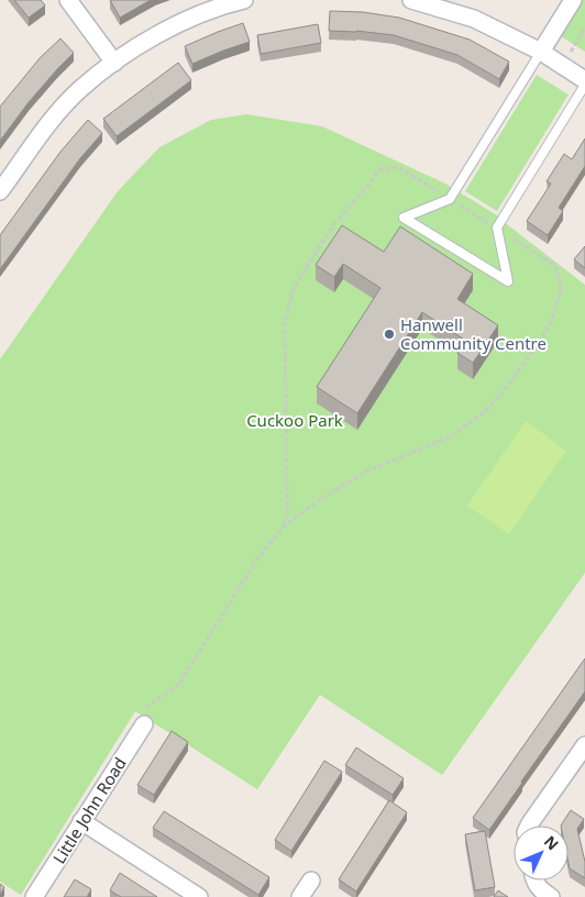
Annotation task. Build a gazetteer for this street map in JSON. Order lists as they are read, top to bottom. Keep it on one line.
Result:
{"streets":{"street":["Little John Road"]},"parks":["Cuckoo Park"],"places":["Hanwell Community Centre"],"north":"top right"}
